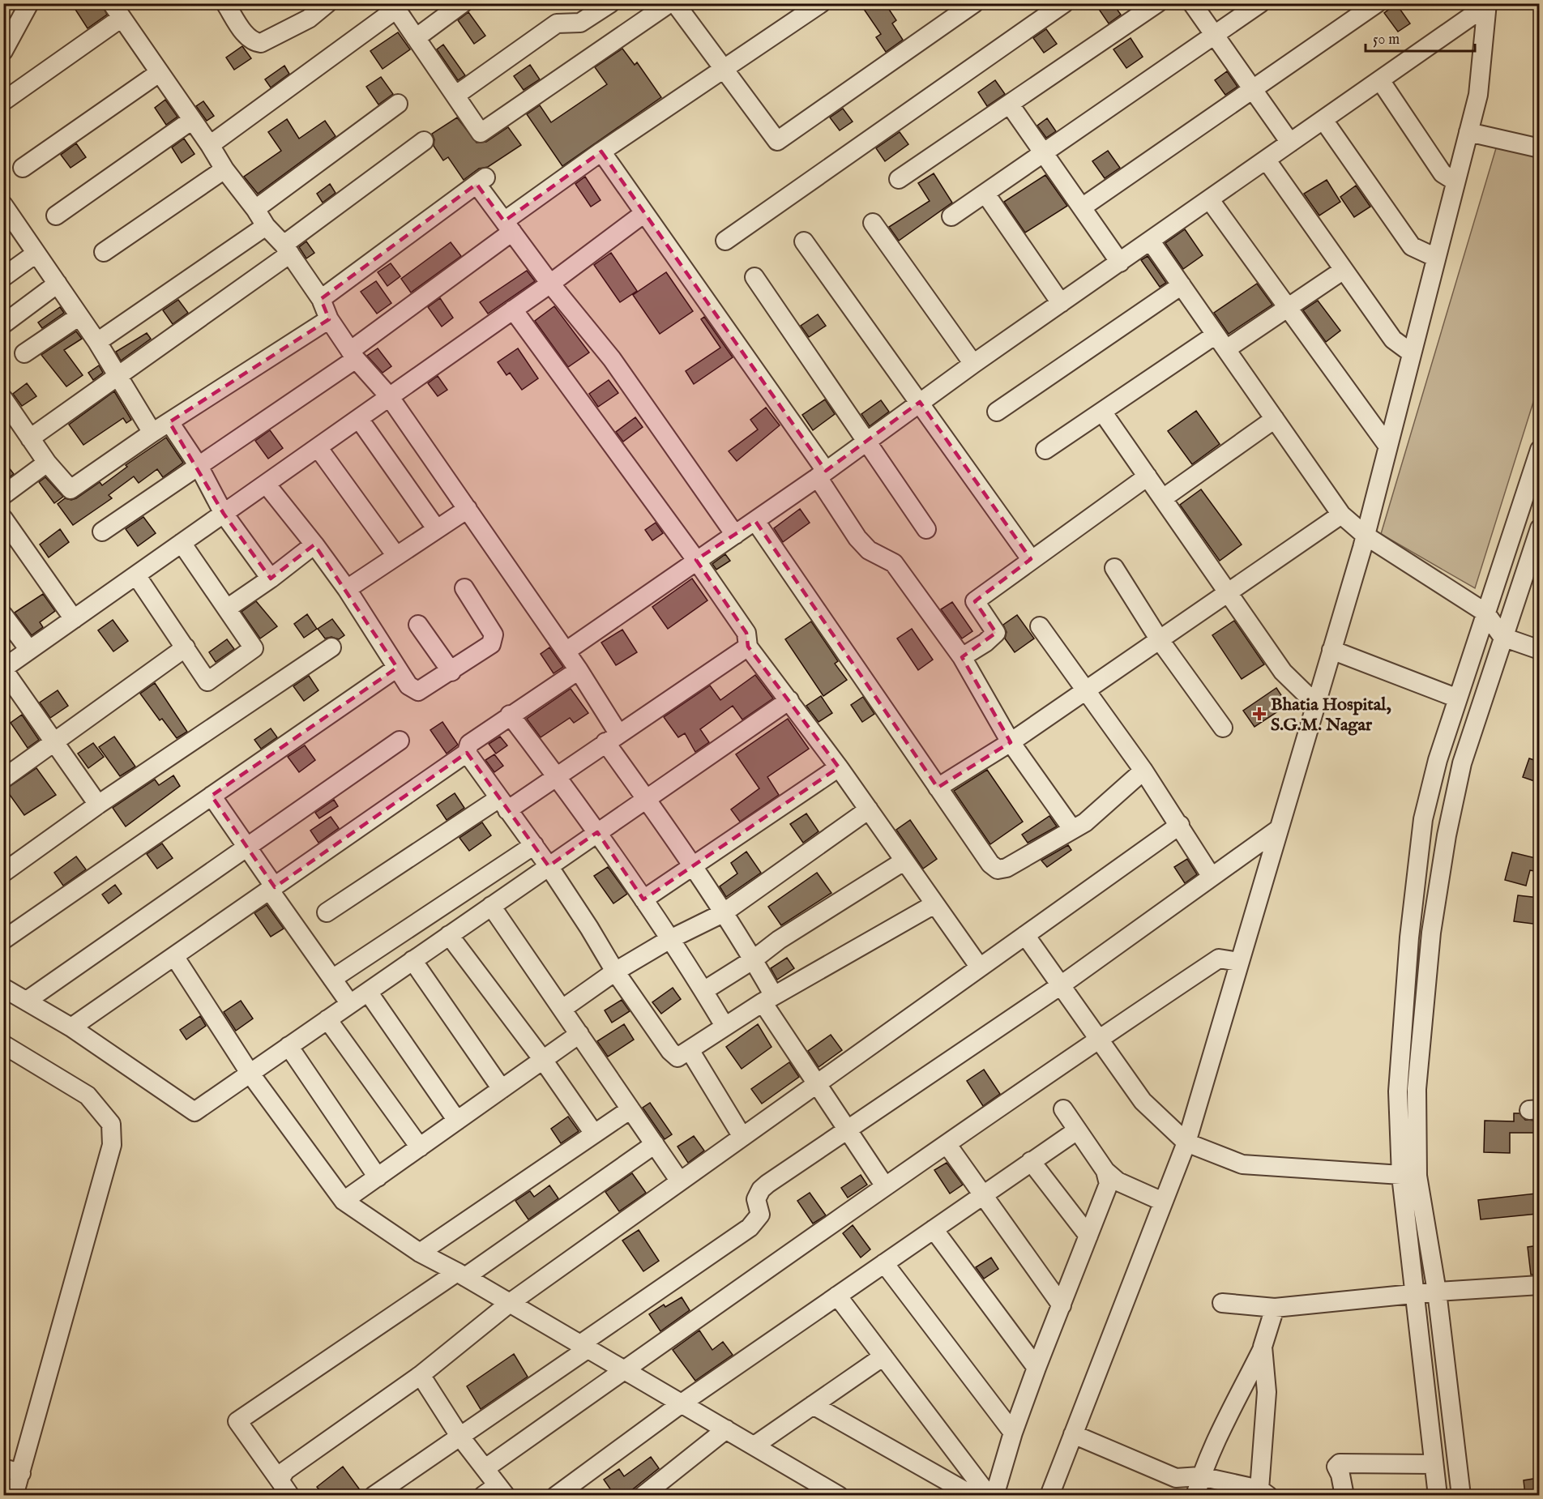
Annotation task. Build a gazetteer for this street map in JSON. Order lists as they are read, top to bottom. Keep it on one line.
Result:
{"places":{"health":["Bhatia Hospital, S.G.M. Nagar"]},"scale_bar":"50 m"}
